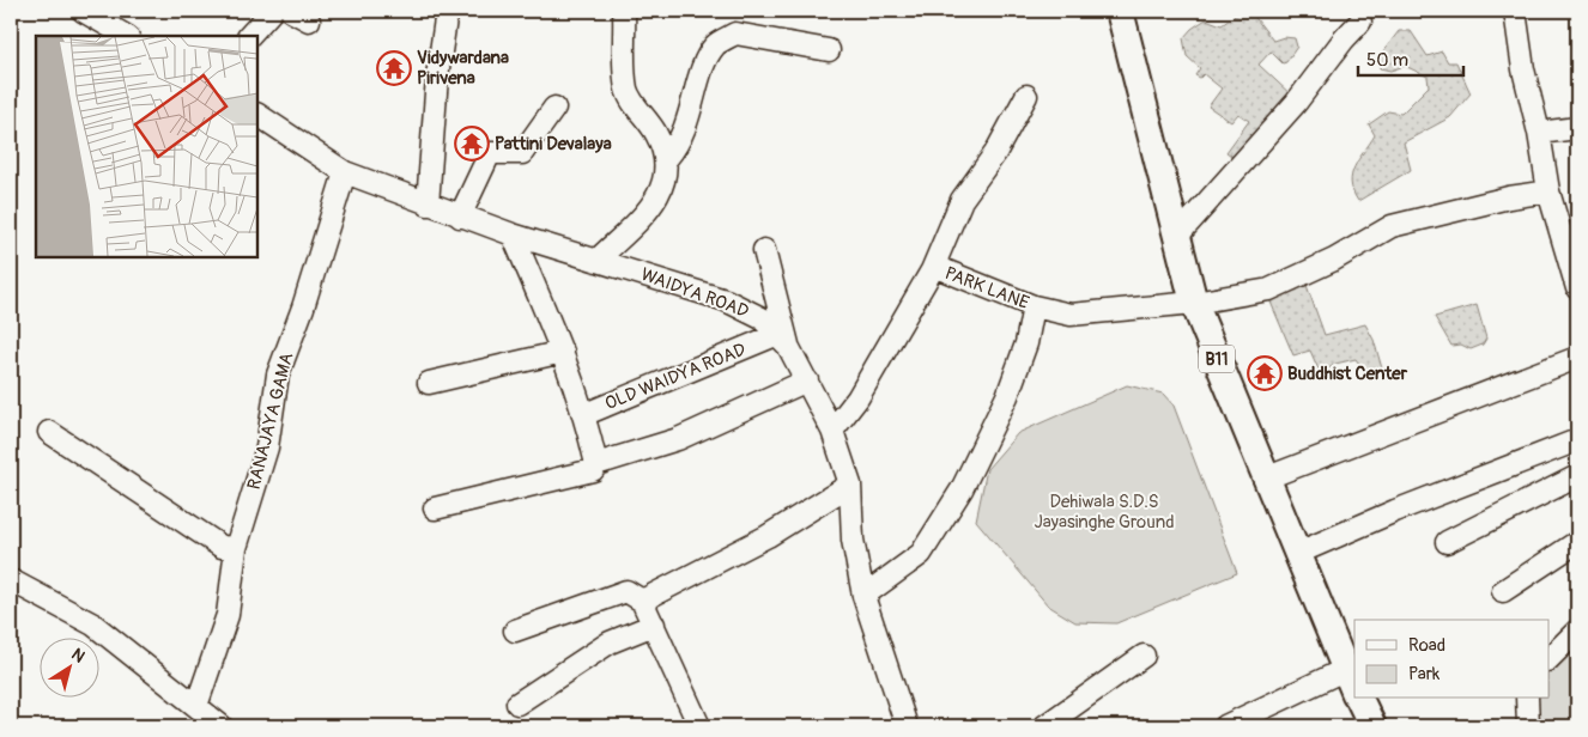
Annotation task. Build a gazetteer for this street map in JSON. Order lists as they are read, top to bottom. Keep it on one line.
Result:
{"streets":{"main road":["B11"],"street":["PARK LANE","WAIDYA ROAD","OLD WAIDYA ROAD","RANAJAYA GAMA"]},"crossings":[["PARK LANE","WAIDYA ROAD"],["PARK LANE","B11"],["WAIDYA ROAD","OLD WAIDYA ROAD"],["WAIDYA ROAD","RANAJAYA GAMA"]],"parks":["Dehiwala S.D.S Jayasinghe Ground"],"places":{"temple":["Vidywardana Pirivena","Pattini Devalaya","Buddhist Center"]},"legend":["Road","Park"],"scale_bar":"50 m","north":"top right"}
